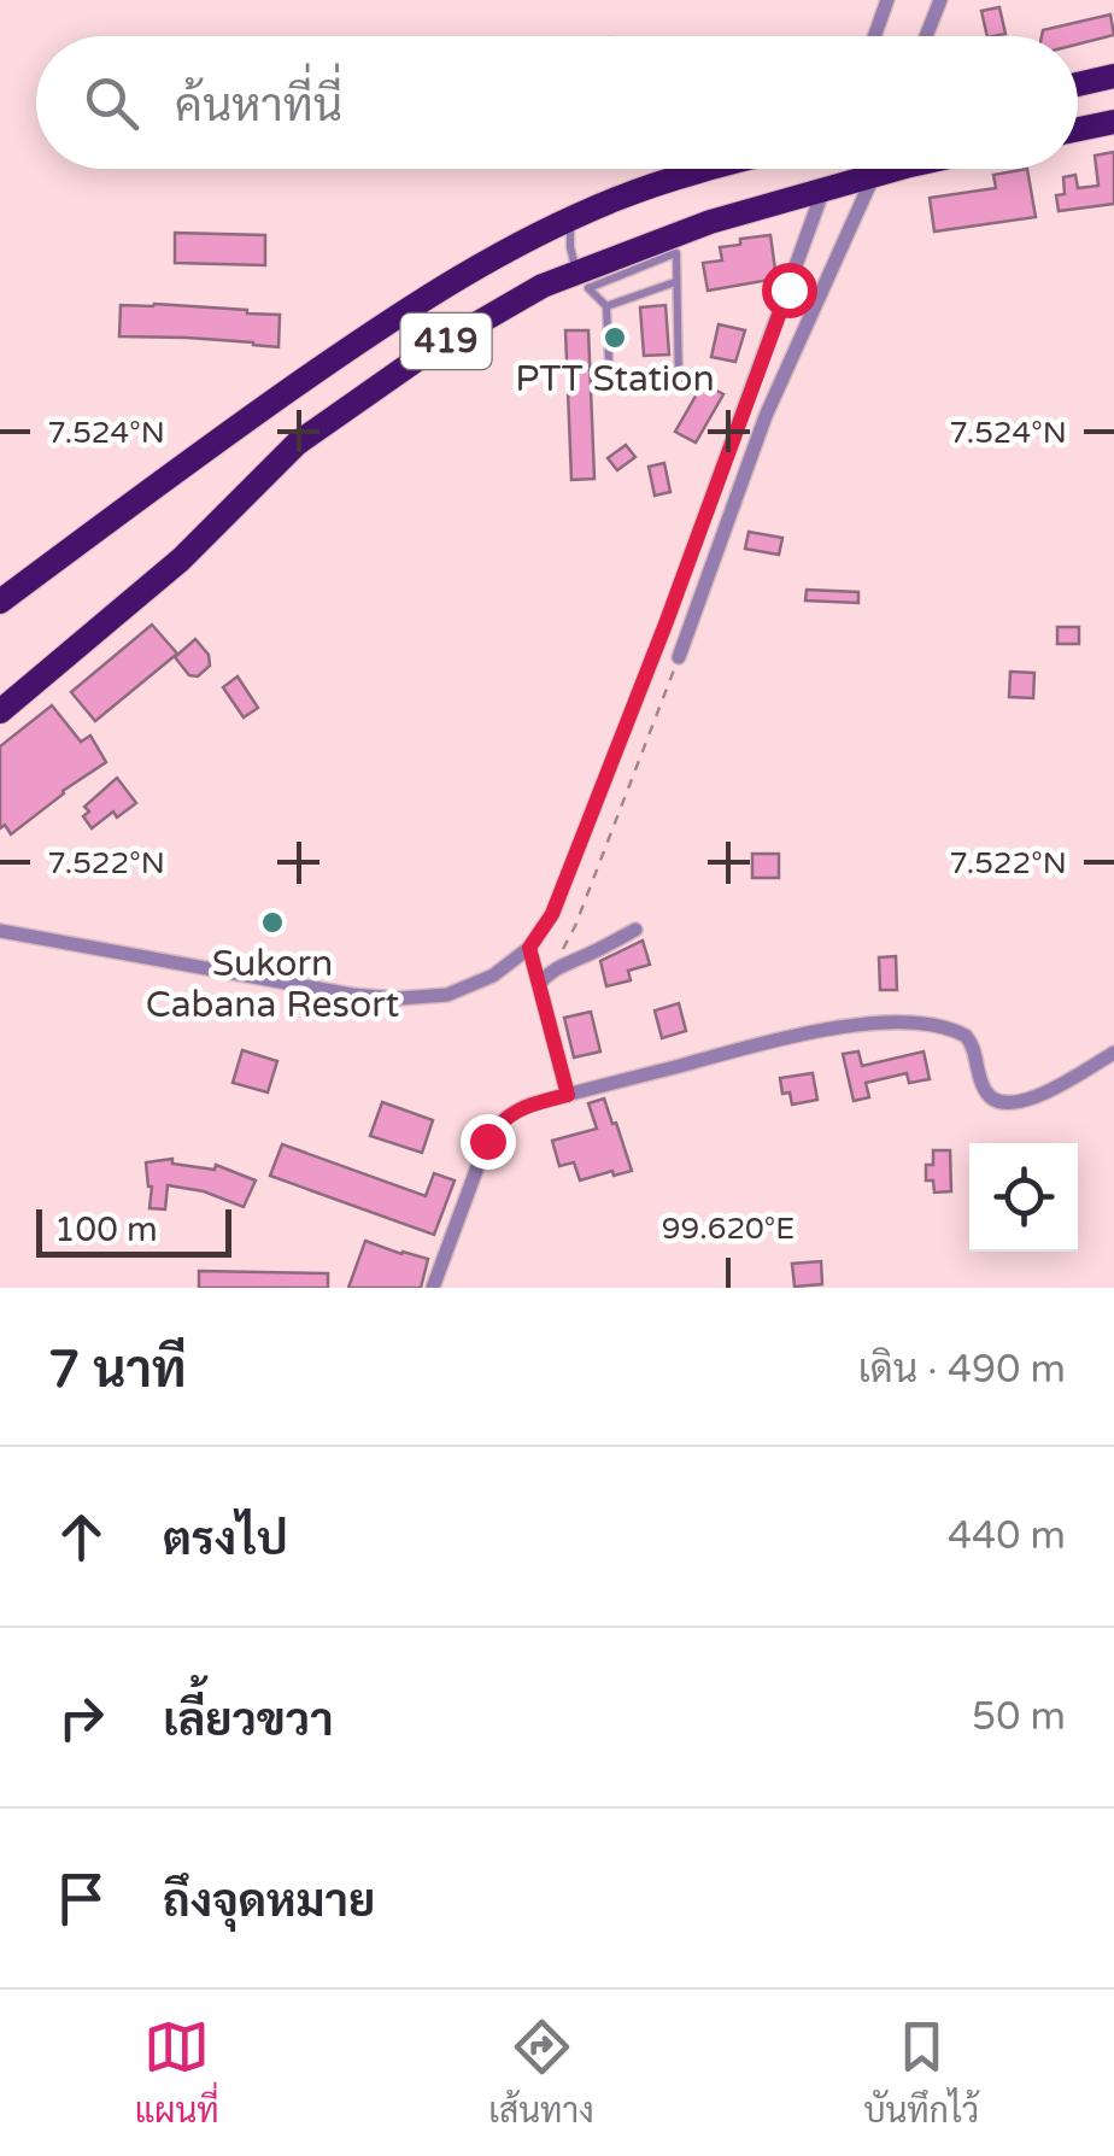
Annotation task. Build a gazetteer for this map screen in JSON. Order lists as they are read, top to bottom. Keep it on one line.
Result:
{"streets":{"highway":["419"]},"places":["PTT Station","Sukorn Cabana Resort"],"scale_bar":"100 m","page":{"search":"ค้นหาที่นี่","scale":"100 m","heading":["7 นาที","เดิน · 490 m"],"list":[["ตรงไป","440 m"],["เลี้ยวขวา","50 m"],"ถึงจุดหมาย"],"nav":["แผนที่","เส้นทาง","บันทึกไว้"]},"coordinates":["7.524°N","7.522°N","99.620°E"]}
